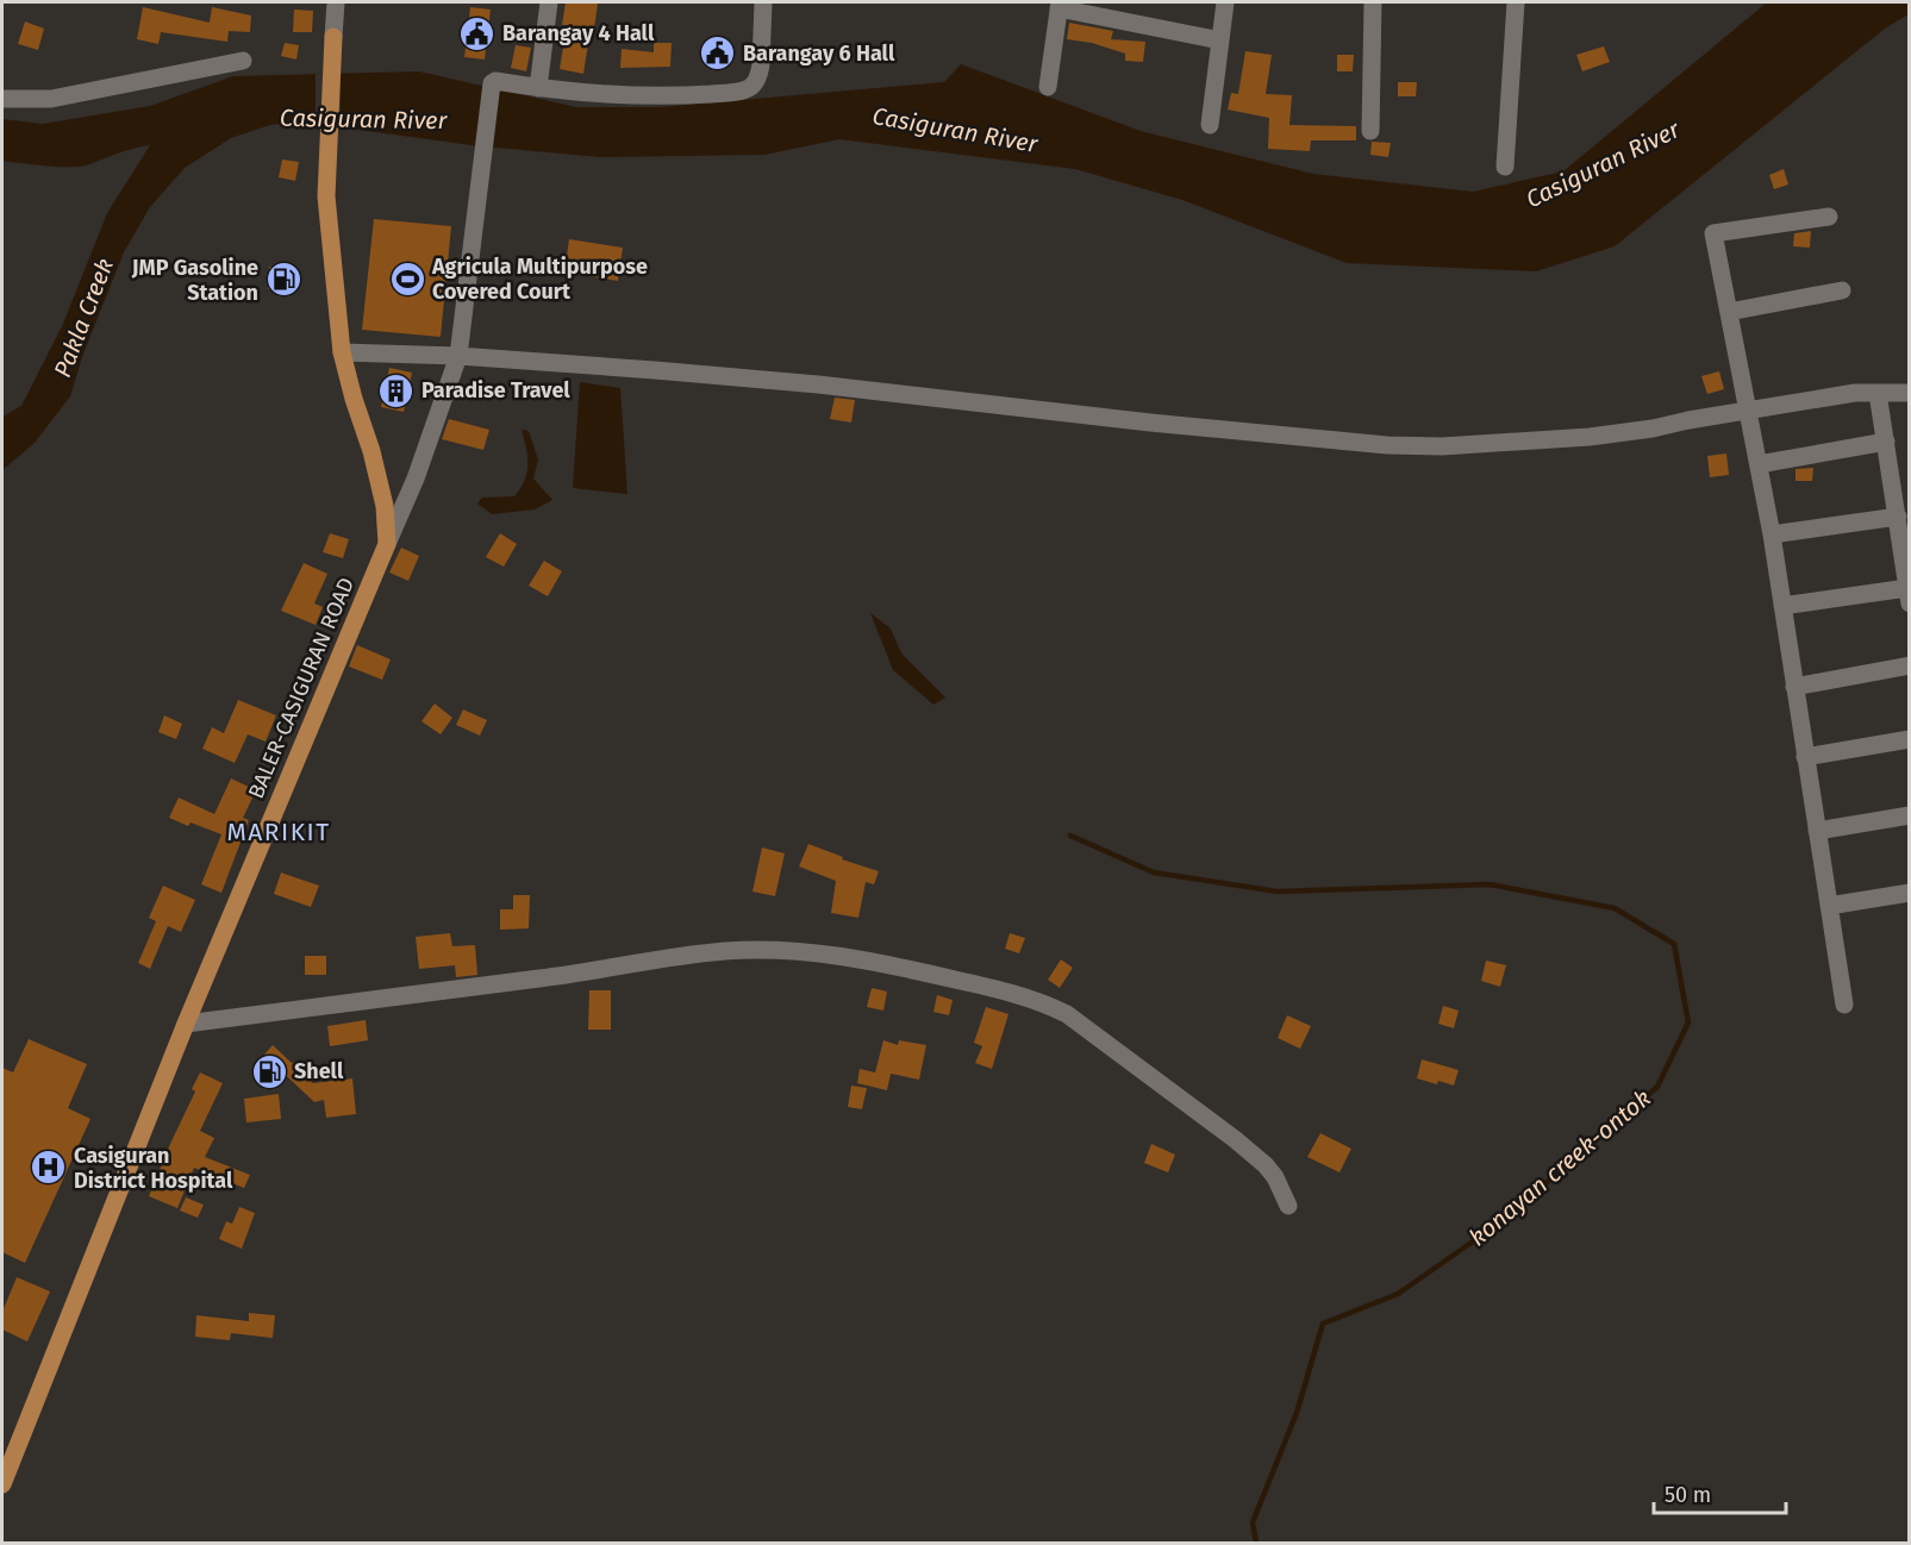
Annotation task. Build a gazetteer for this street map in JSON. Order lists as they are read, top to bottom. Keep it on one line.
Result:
{"streets":{"main road":["BALER-CASIGURAN ROAD"]},"districts":["MARIKIT"],"water":["Casiguran River","Pakla Creek","konayan creek-ontok"],"places":{"public building":["Barangay 4 Hall","Barangay 6 Hall"],"sports":["Agricula Multipurpose Covered Court"],"fuel station":["JMP Gasoline Station","Shell"],"building":["Paradise Travel"],"hospital":["Casiguran District Hospital"]},"scale_bar":"50 m"}
